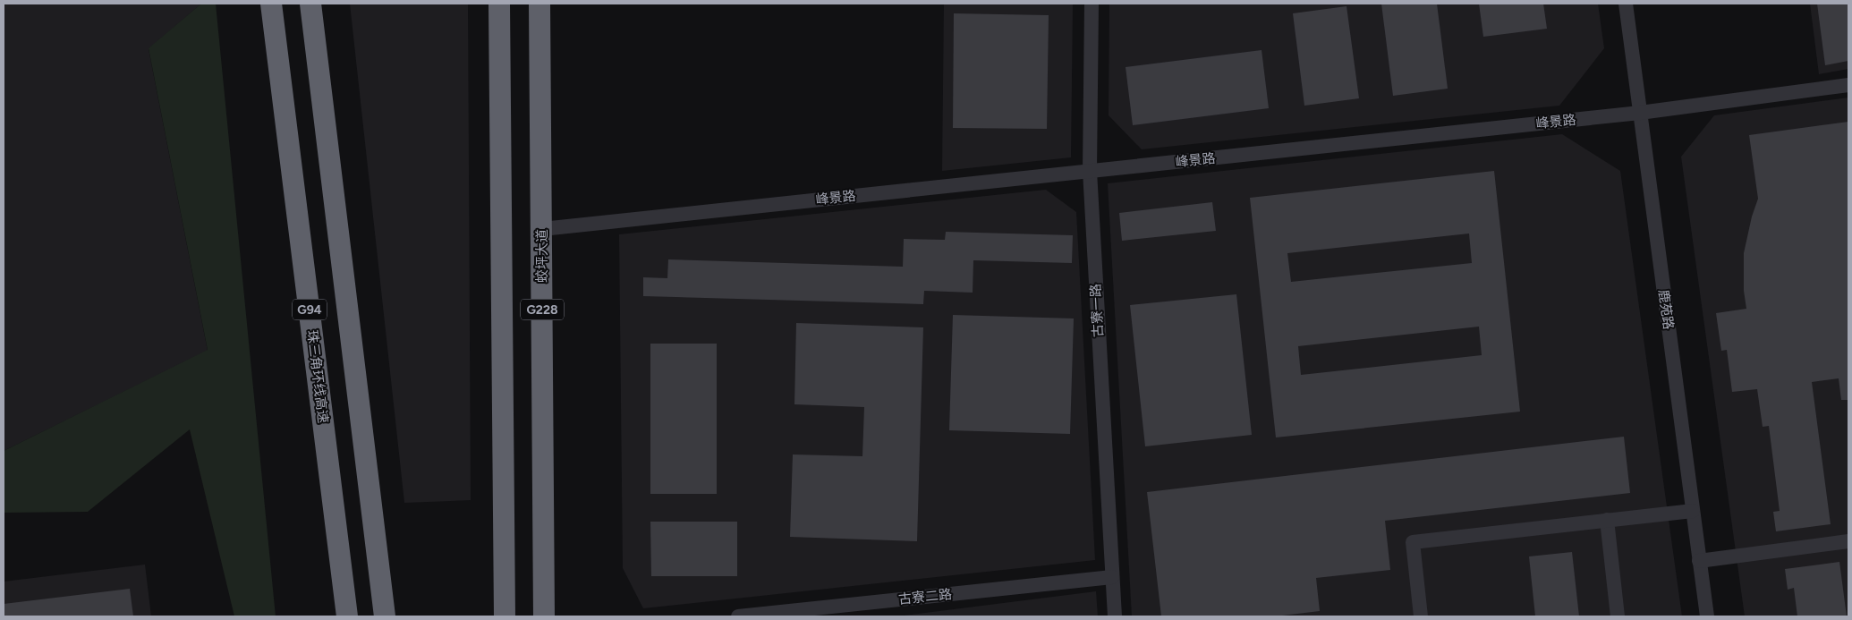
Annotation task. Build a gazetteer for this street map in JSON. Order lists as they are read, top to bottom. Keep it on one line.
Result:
{"streets":{"highway":["蛟坪大道","G94","G228","珠三角环线高速"],"street":["峰景路","鹿苑路","古寮一路","古寮二路"]},"crossings":[["峰景路","蛟坪大道"],["峰景路","鹿苑路"],["峰景路","古寮一路"],["古寮一路","古寮二路"]]}
